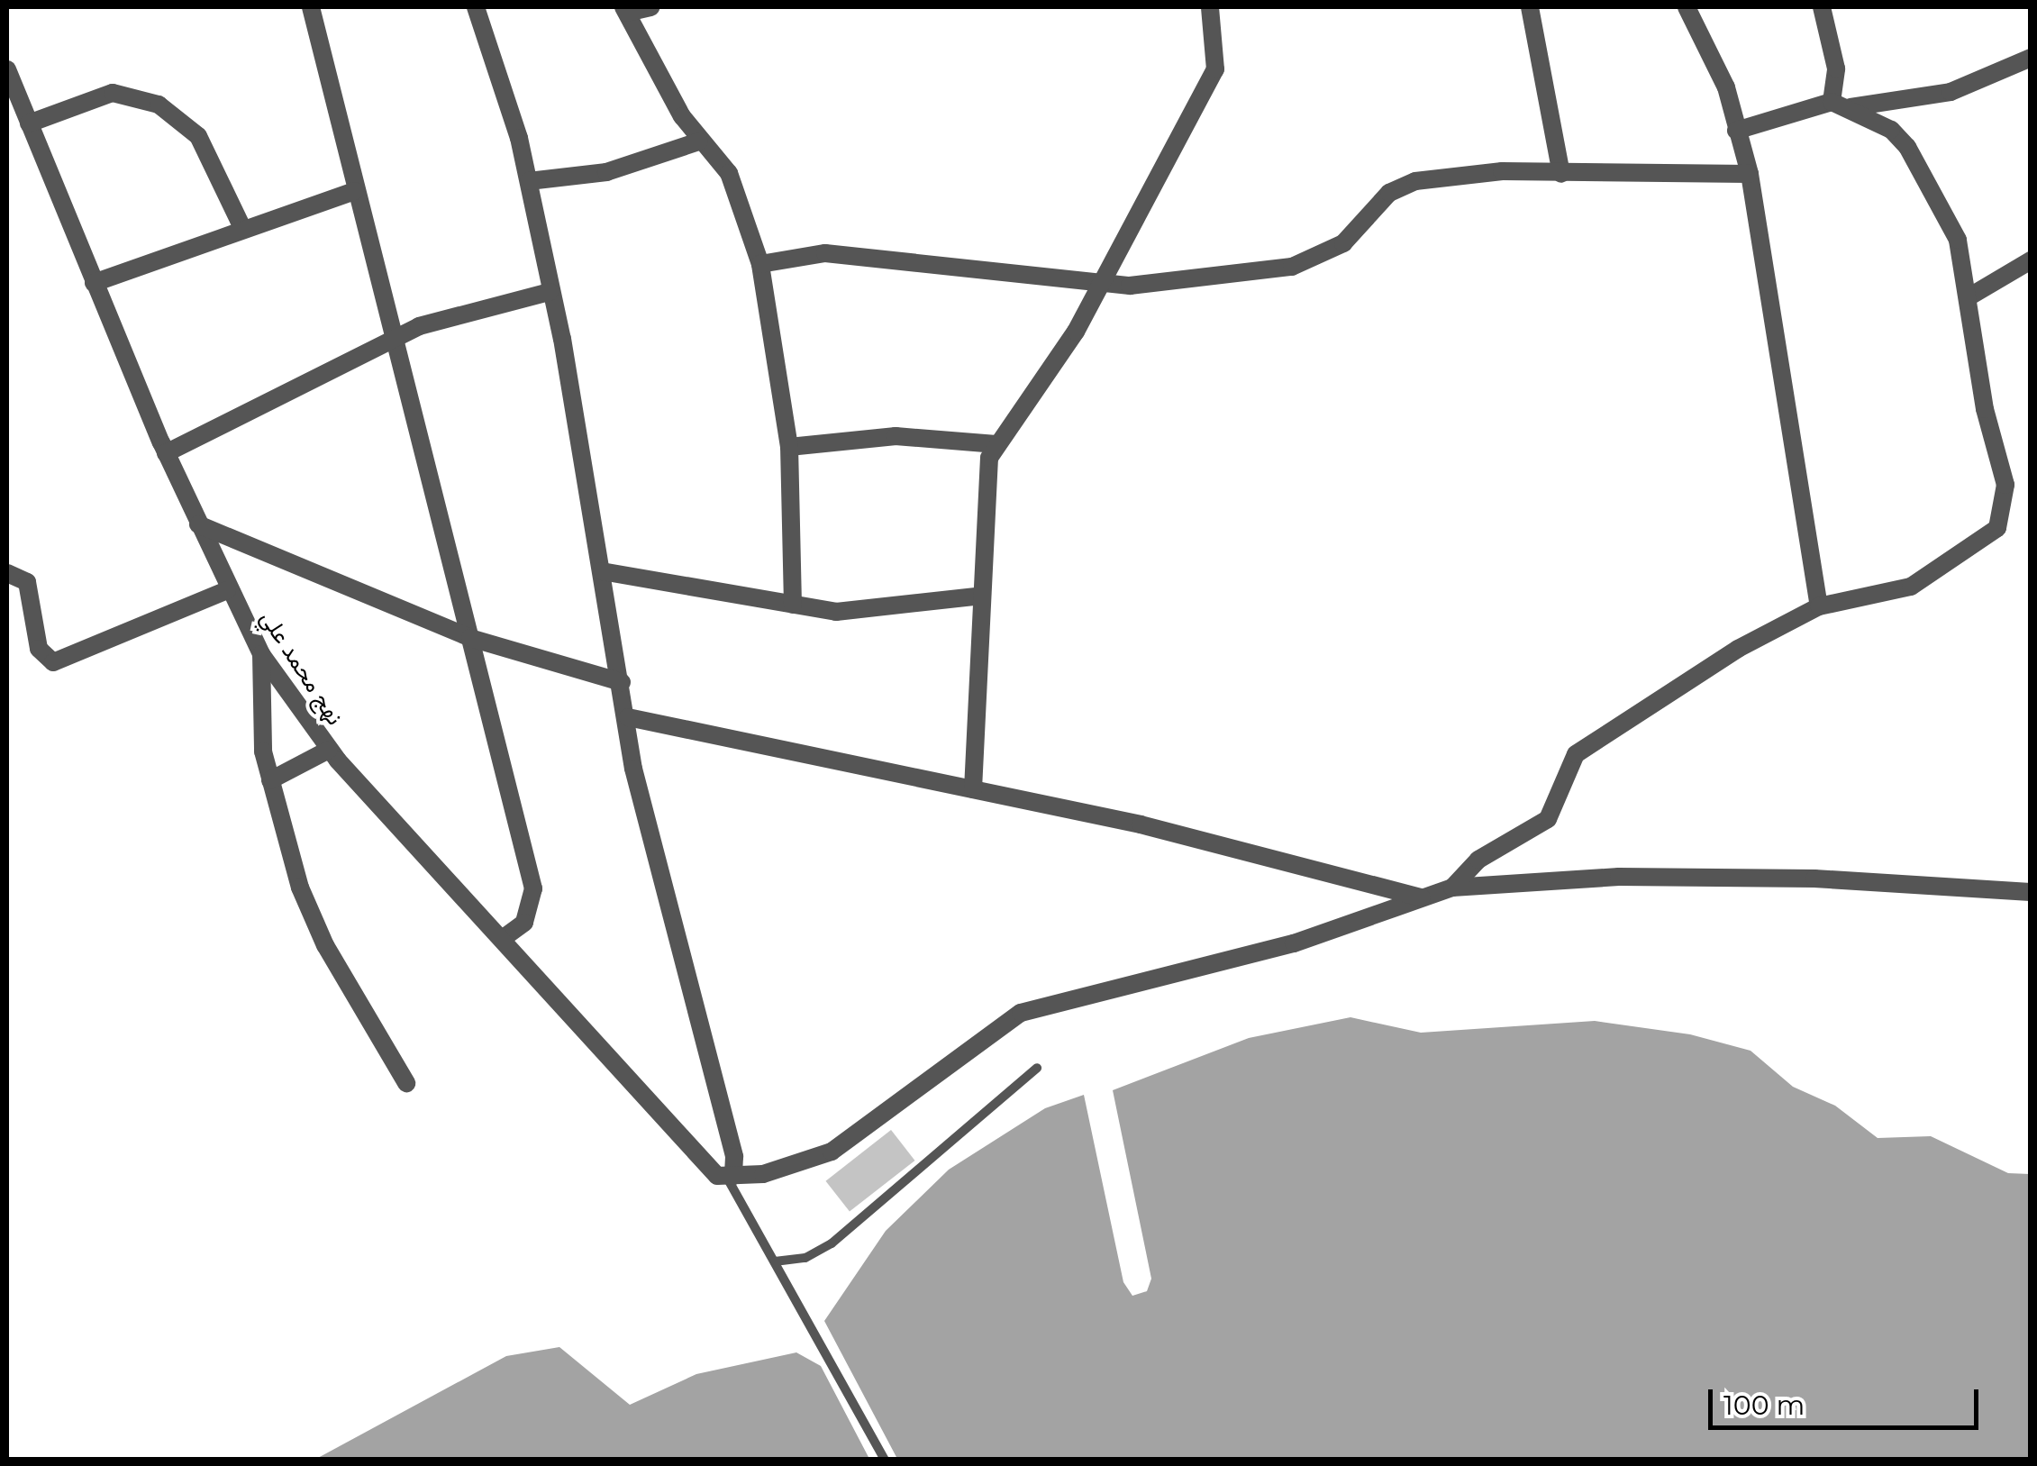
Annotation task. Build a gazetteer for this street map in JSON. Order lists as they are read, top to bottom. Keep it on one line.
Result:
{"streets":{"street":["نهج محمد علي"]},"scale_bar":"100 m"}
